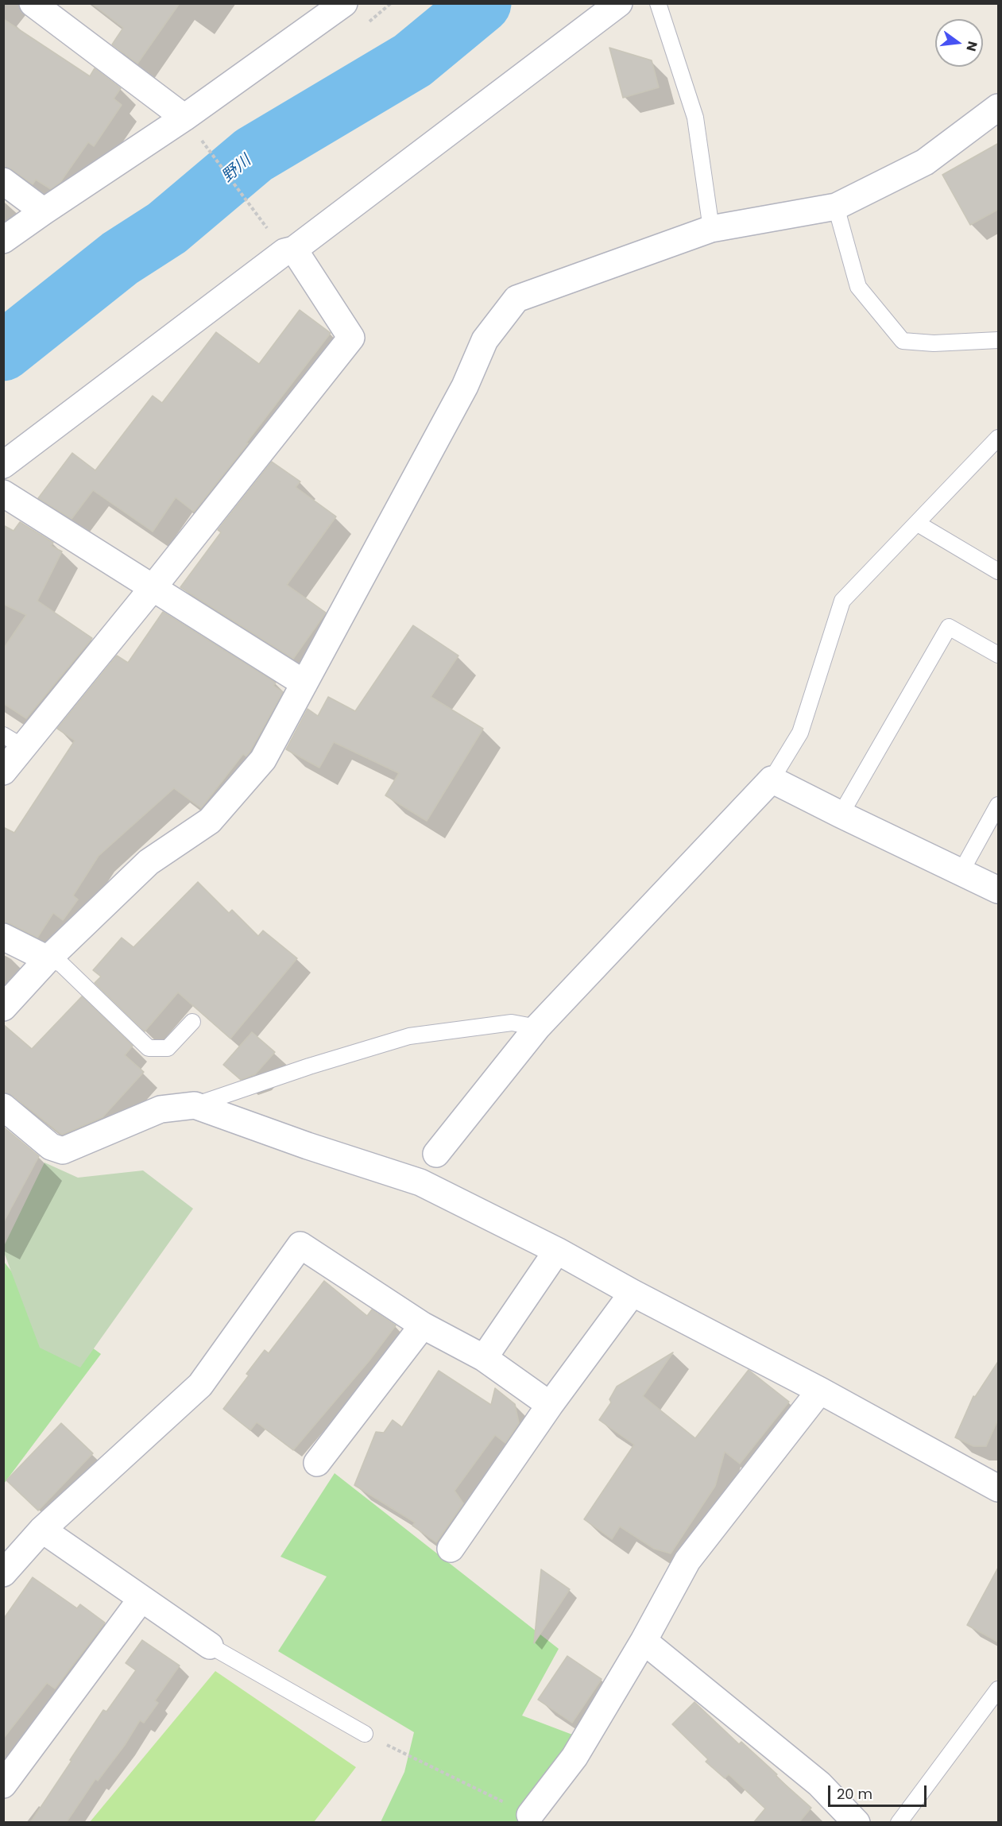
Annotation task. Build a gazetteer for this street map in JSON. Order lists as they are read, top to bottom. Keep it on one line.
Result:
{"water":["野川"],"scale_bar":"20 m","north":"right"}
